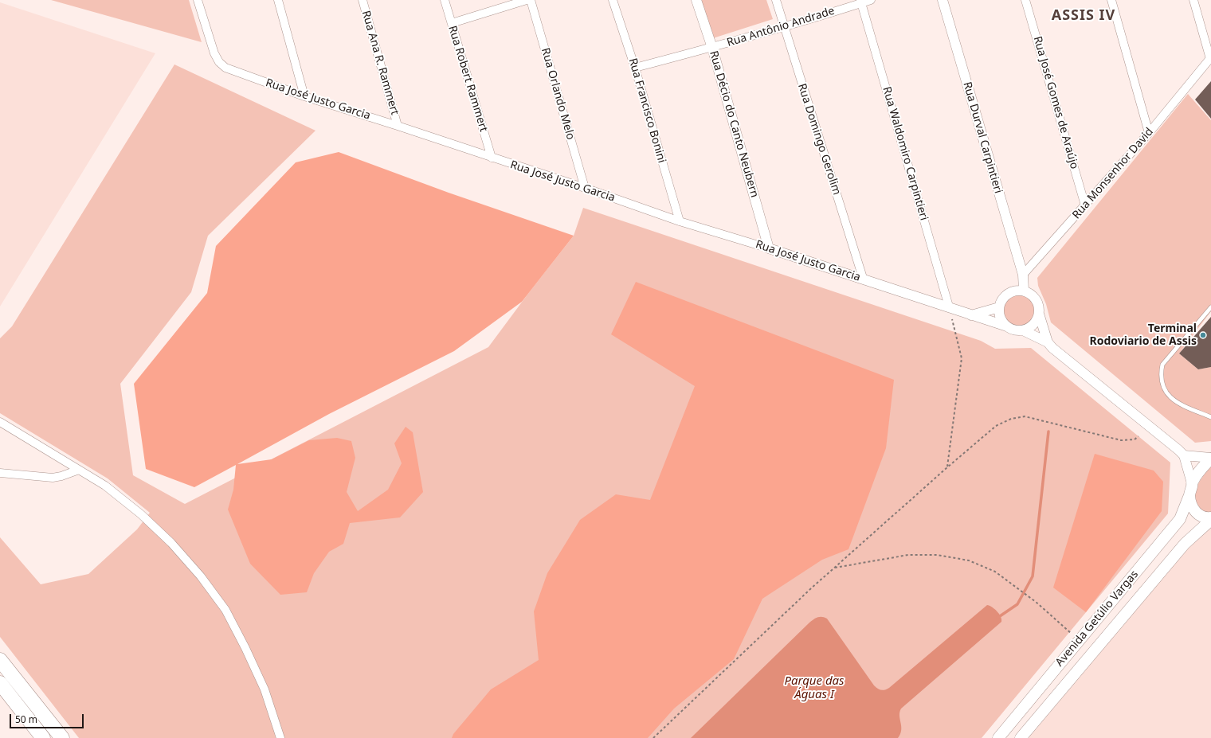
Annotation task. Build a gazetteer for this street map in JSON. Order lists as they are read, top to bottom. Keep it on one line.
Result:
{"streets":{"main road":["Avenida Getúlio Vargas"],"street":["Rua Antônio Andrade","Rua Ana R. Rammert","Rua Robert Rammert","Rua Orlando Melo","Rua José Justo Garcia","Rua José Gomes de Araújo","Rua Francisco Bonini","Rua Décio do Canto Neubern","Rua Durval Carpintieri","Rua Domingo Gerolim","Rua Waldomiro Carpintieri","Rua Monsenhor David"]},"crossings":[["Rua Antônio Andrade","Rua Francisco Bonini"],["Rua Antônio Andrade","Rua Décio do Canto Neubern"],["Rua Antônio Andrade","Rua Domingo Gerolim"],["Rua Antônio Andrade","Rua Waldomiro Carpintieri"],["Rua Ana R. Rammert","Rua José Justo Garcia"],["Rua Robert Rammert","Rua José Justo Garcia"],["Rua Orlando Melo","Rua José Justo Garcia"],["Rua José Justo Garcia","Rua Francisco Bonini"],["Rua José Justo Garcia","Rua Décio do Canto Neubern"],["Rua José Justo Garcia","Rua Domingo Gerolim"],["Rua José Justo Garcia","Rua Waldomiro Carpintieri"],["Rua José Gomes de Araújo","Rua Monsenhor David"],["Rua Durval Carpintieri","Rua Monsenhor David"]],"districts":["ASSIS IV"],"water":["Parque das Águas I"],"places":["Terminal Rodoviario de Assis"],"scale_bar":"50 m"}
